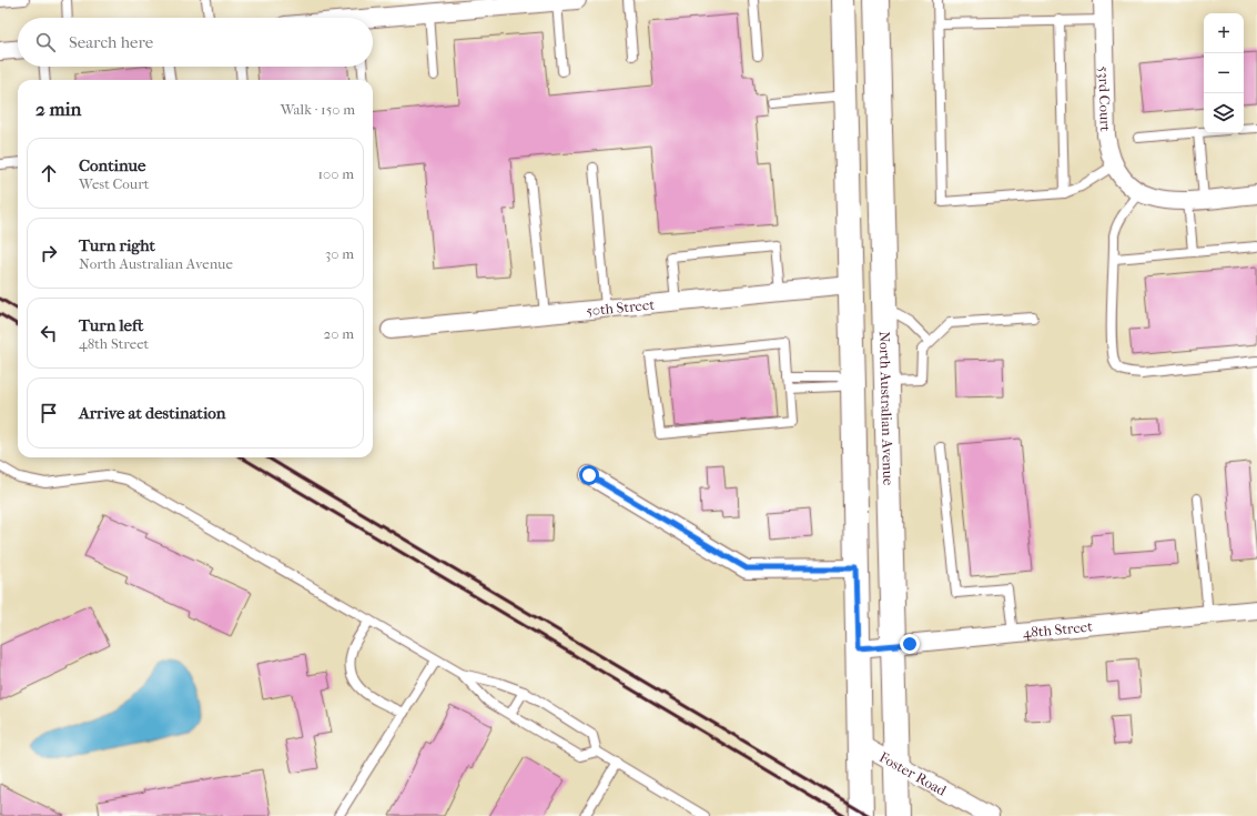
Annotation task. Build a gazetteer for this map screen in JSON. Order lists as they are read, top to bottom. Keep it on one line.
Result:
{"streets":{"main road":["North Australian Avenue"],"street":["53rd Court","50th Street","48th Street","Foster Road"]},"crossings":[["North Australian Avenue","48th Street"],["North Australian Avenue","Foster Road"]],"page":{"map_buttons":["+","−"],"search":"Search here","heading":["2 min","Walk · 150 m"],"list":[["Continue","West Court","100 m"],["Turn right","North Australian Avenue","30 m"],["Turn left","48th Street","20 m"],"Arrive at destination"]}}
